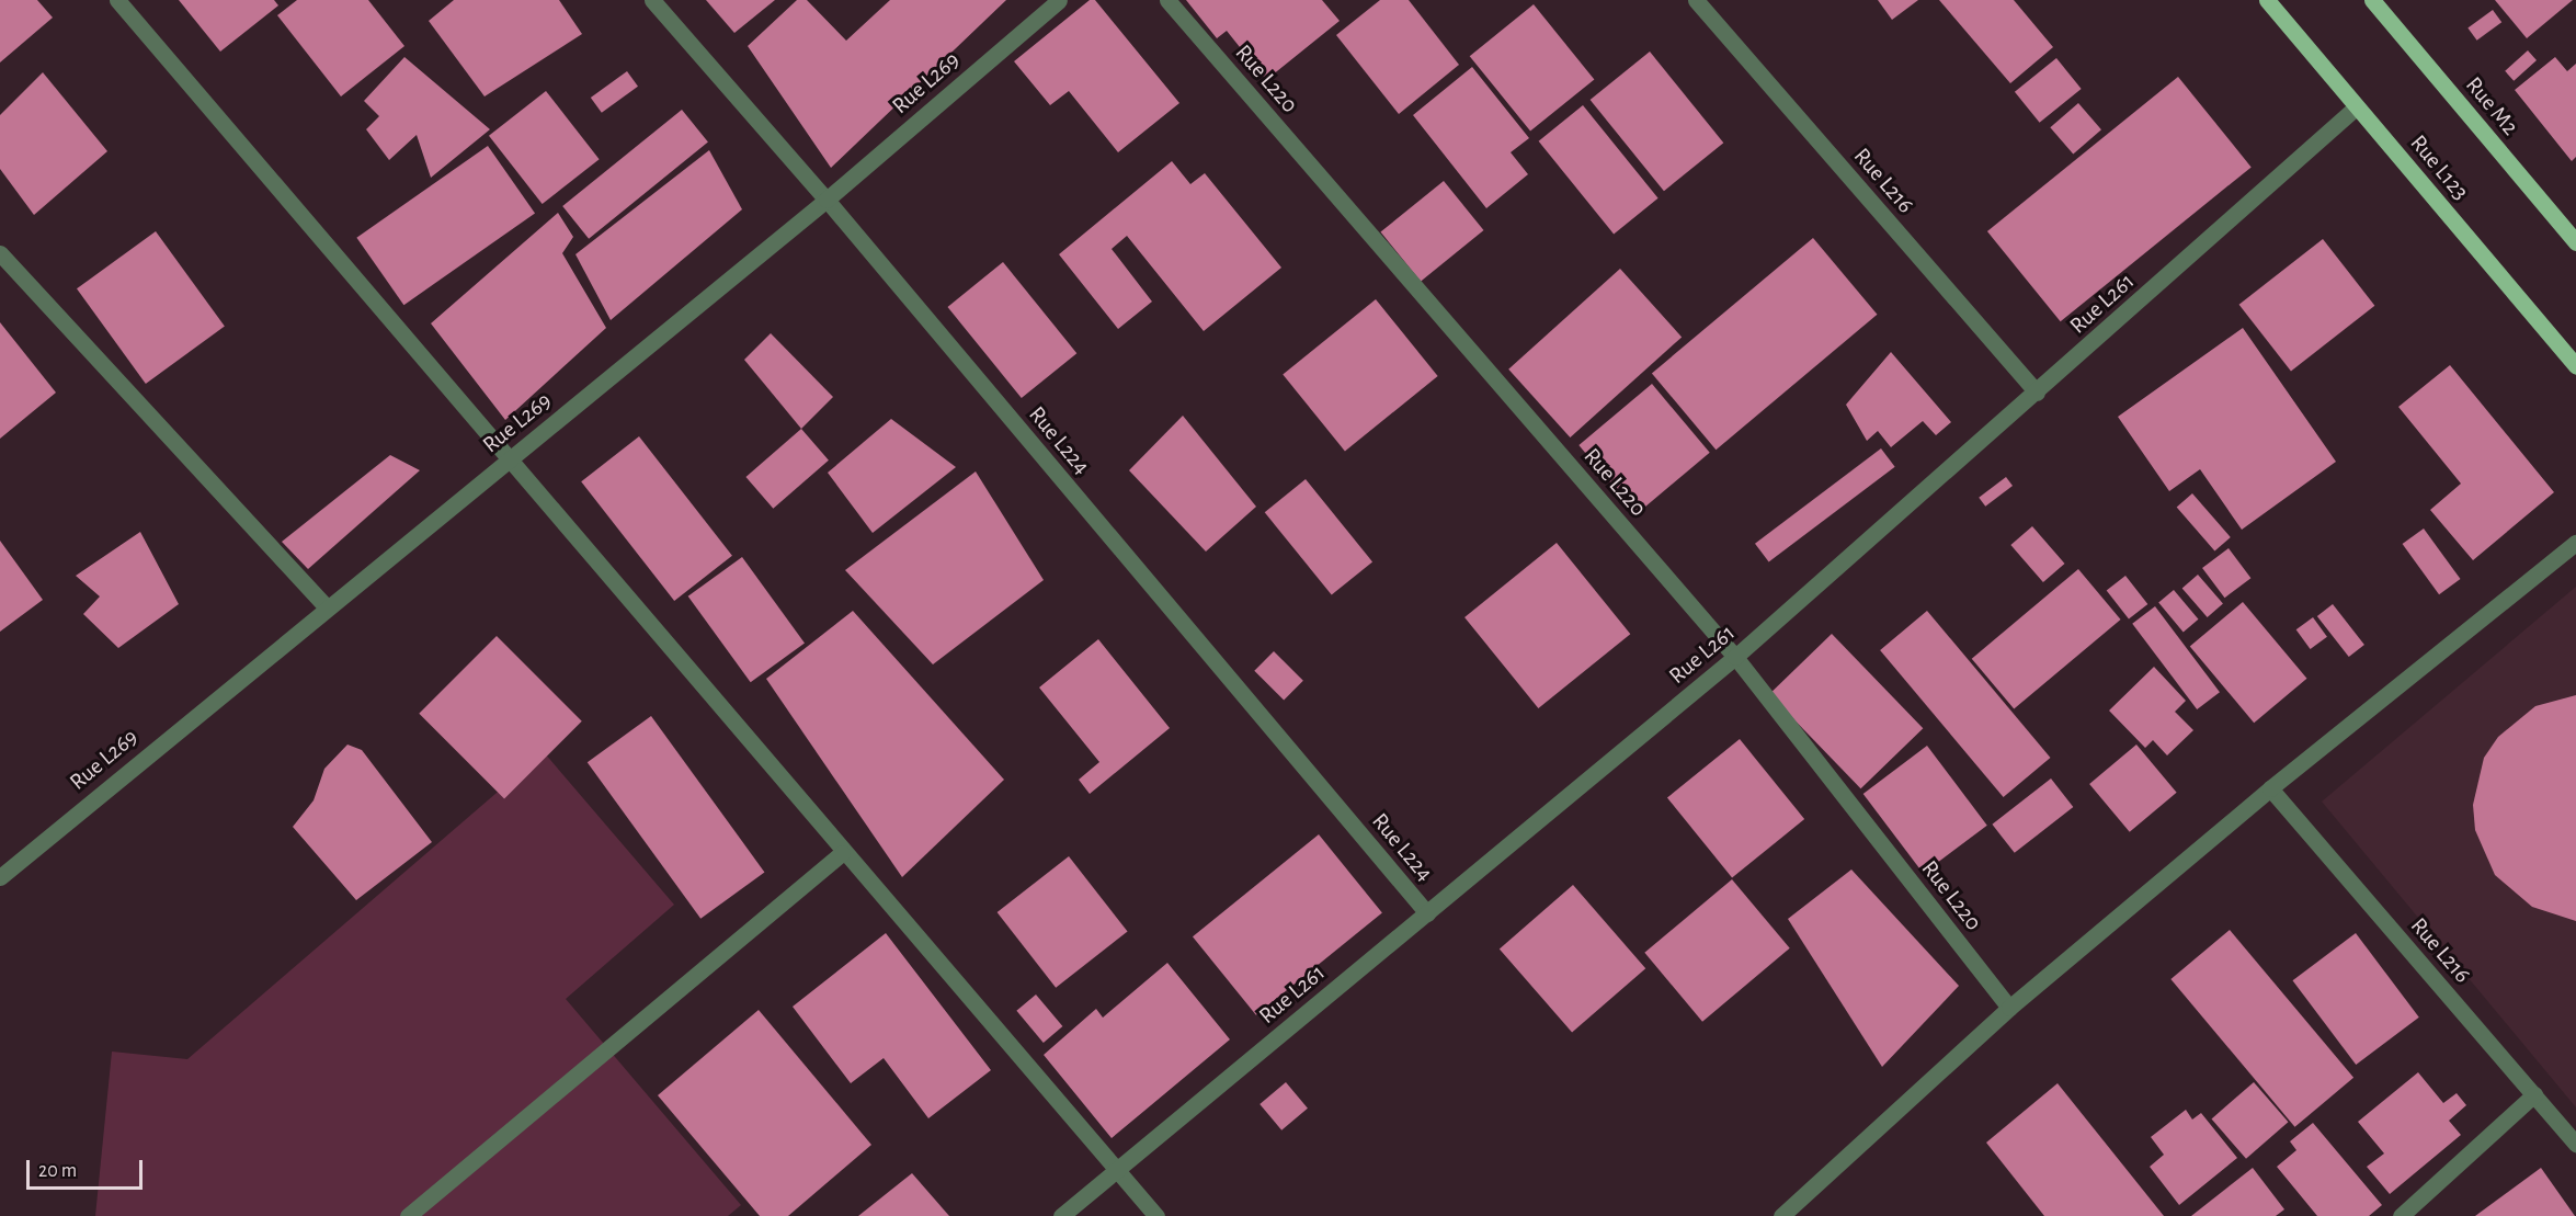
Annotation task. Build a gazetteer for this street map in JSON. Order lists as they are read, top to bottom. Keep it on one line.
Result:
{"streets":{"main road":["Rue M2","Rue L123"],"street":["Rue L220","Rue L269","Rue L216","Rue L261","Rue L224"]},"crossings":[["Rue L220","Rue L261"],["Rue L269","Rue L224"],["Rue L123","Rue L261"],["Rue L216","Rue L261"],["Rue L261","Rue L224"]],"scale_bar":"20 m"}
